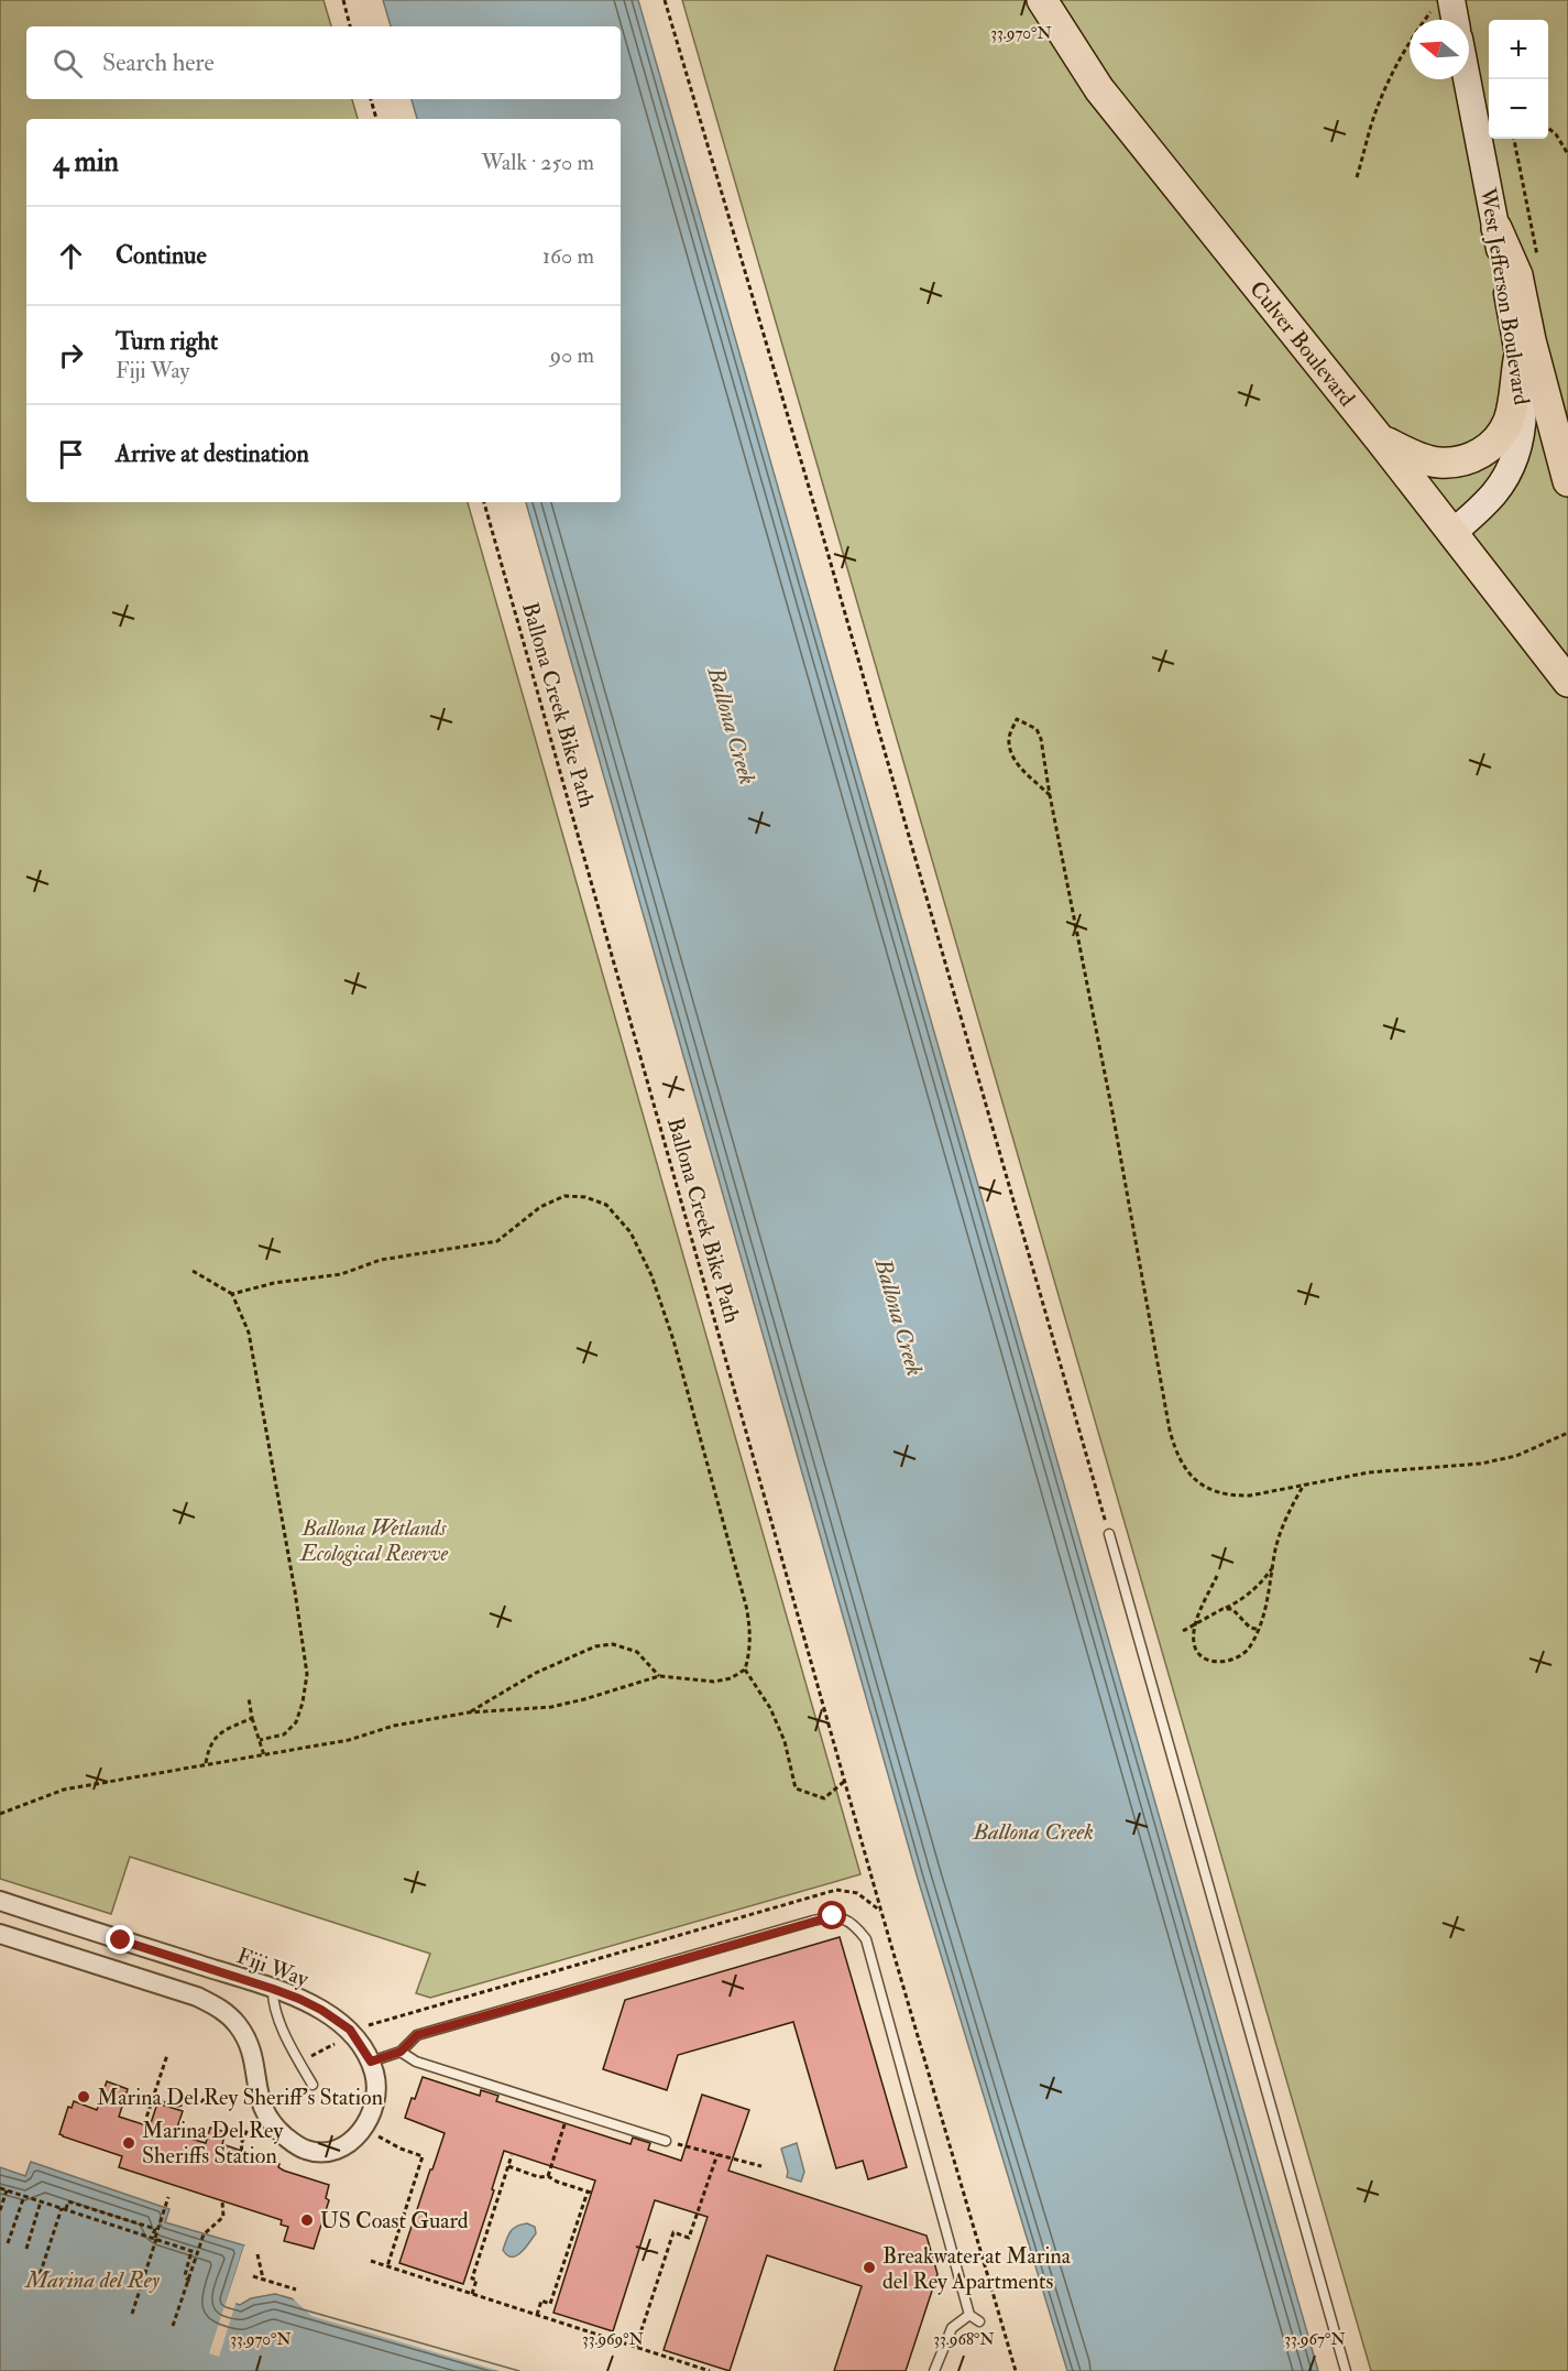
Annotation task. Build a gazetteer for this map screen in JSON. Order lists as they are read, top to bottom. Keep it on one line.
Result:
{"streets":{"main road":["West Jefferson Boulevard","Culver Boulevard"],"street":["Fiji Way"],"path":["Ballona Creek Bike Path"]},"crossings":[["West Jefferson Boulevard","Culver Boulevard"]],"water":["Ballona Creek","Marina del Rey"],"parks":["Ballona Wetlands Ecological Reserve"],"places":["Marina Del Rey Sheriff's Station","Marina Del Rey Sheriffs Station","US Coast Guard","Breakwater at Marina del Rey Apartments"],"north":"left","page":{"map_buttons":["+","−"],"search":"Search here","heading":["4 min","Walk · 250 m"],"list":[["Continue","160 m"],["Turn right","Fiji Way","90 m"],"Arrive at destination"]},"coordinates":["33.970°N","33.969°N","33.968°N","33.967°N"]}
